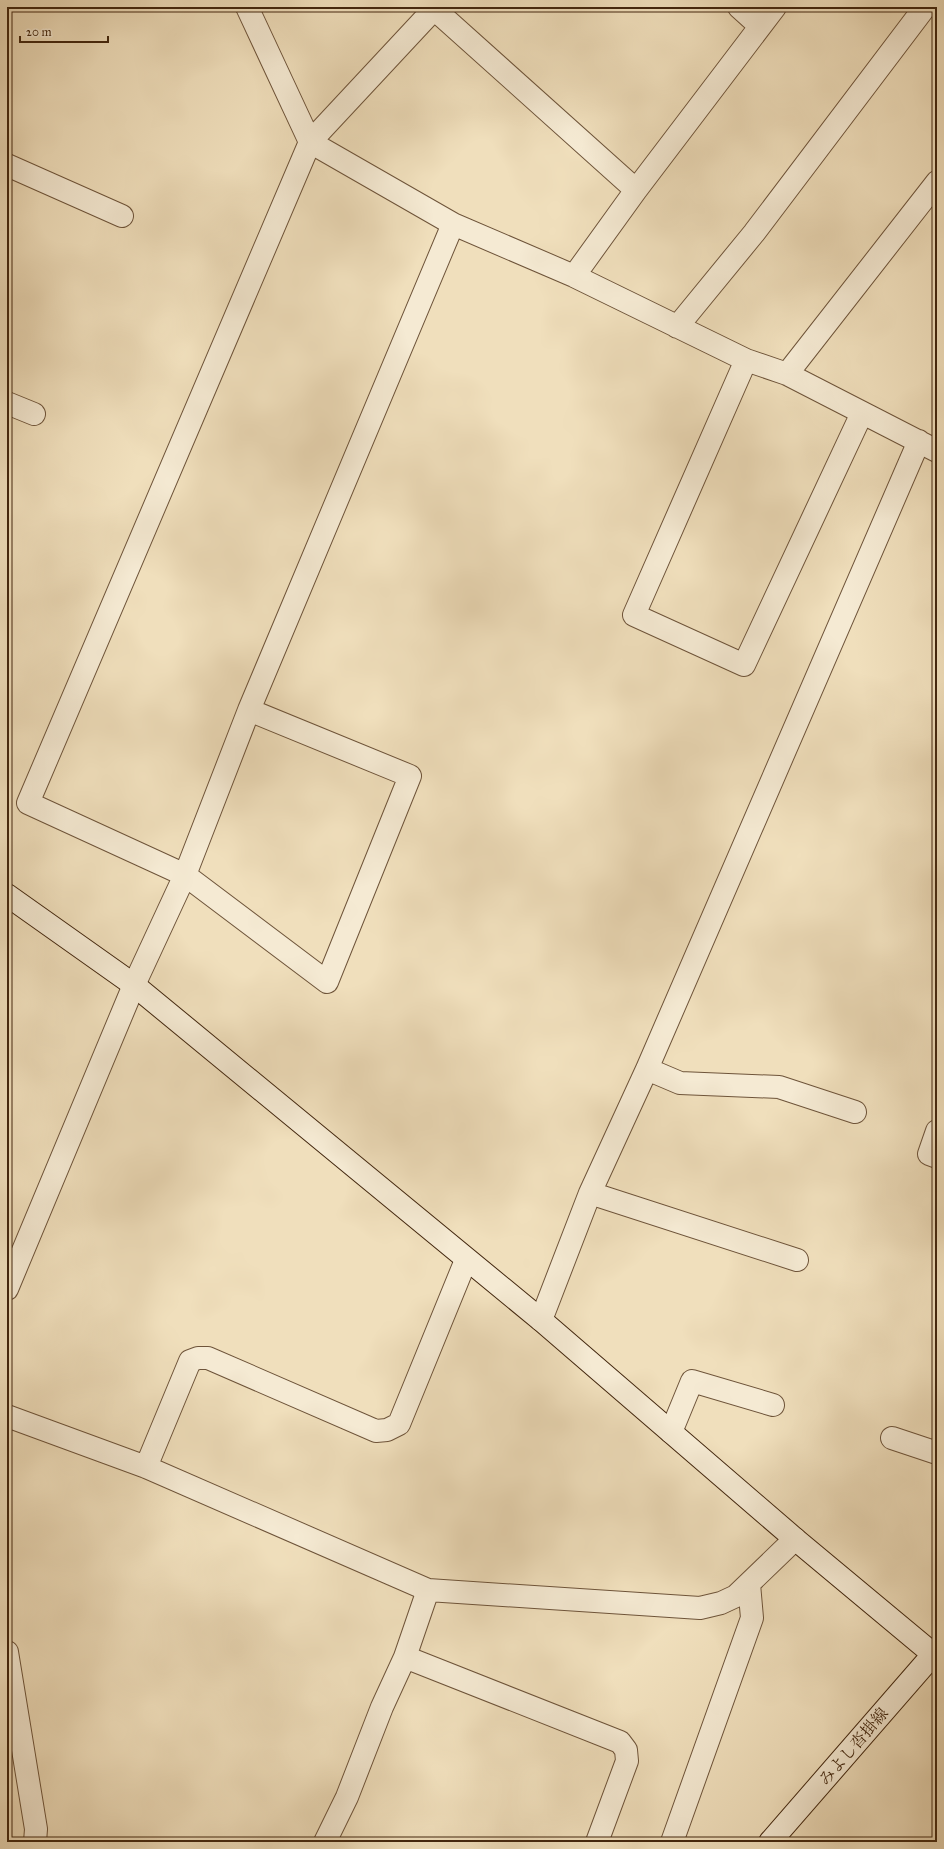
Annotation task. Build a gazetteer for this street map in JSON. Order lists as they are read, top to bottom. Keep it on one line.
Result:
{"streets":{"street":["みよし沓掛線"]},"scale_bar":"20 m"}
